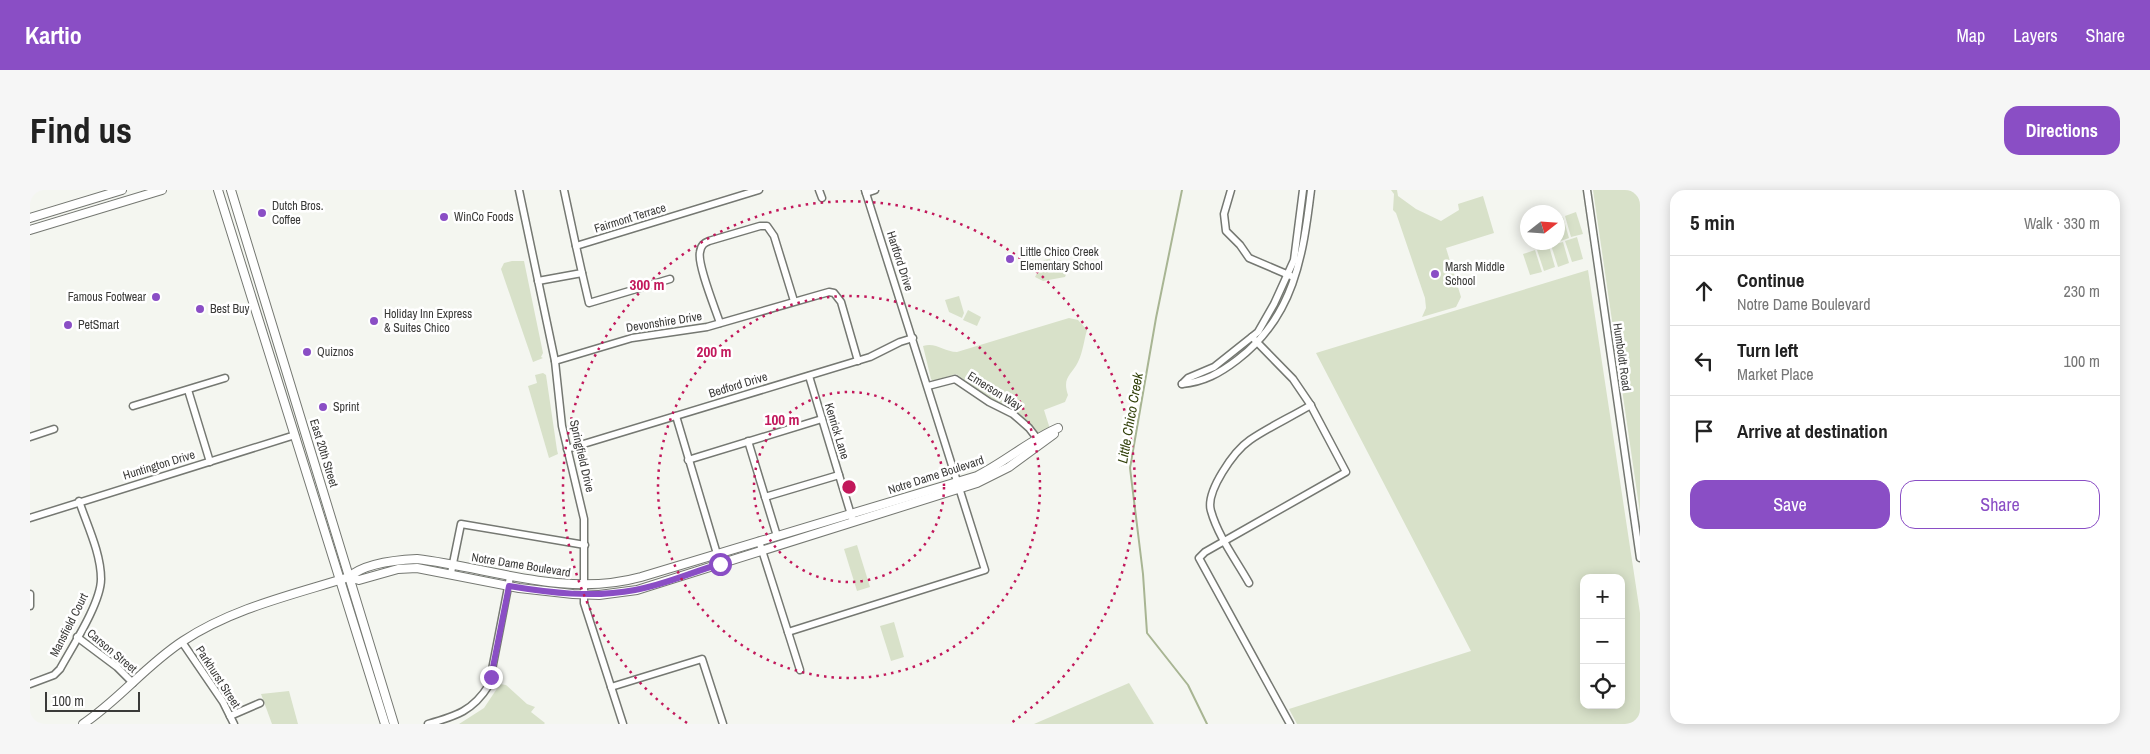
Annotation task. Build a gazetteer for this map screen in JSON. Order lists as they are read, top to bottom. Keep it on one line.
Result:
{"streets":{"street":["Fairmont Terrace","Hartford Drive","Devonshire Drive","Humboldt Road","Bedford Drive","Emerson Way","Kenrick Lane","East 20th Street","Springfield Drive","Huntington Drive","Notre Dame Boulevard","Mansfield Court","Carson Street","Parkhurst Street"]},"crossings":[["Hartford Drive","Bedford Drive"],["Hartford Drive","Emerson Way"],["Hartford Drive","Notre Dame Boulevard"],["Devonshire Drive","Springfield Drive"],["Bedford Drive","Kenrick Lane"],["Bedford Drive","Springfield Drive"],["Emerson Way","Notre Dame Boulevard"],["Kenrick Lane","Notre Dame Boulevard"],["East 20th Street","Huntington Drive"],["East 20th Street","Notre Dame Boulevard"],["Springfield Drive","Notre Dame Boulevard"],["Huntington Drive","Mansfield Court"],["Notre Dame Boulevard","Carson Street"],["Notre Dame Boulevard","Parkhurst Street"],["Mansfield Court","Carson Street"]],"water":["Little Chico Creek"],"places":["Dutch Bros. Coffee","WinCo Foods","Little Chico Creek Elementary School","Marsh Middle School","Famous Footwear","Best Buy","Holiday Inn Express & Suites Chico","PetSmart","Quiznos","Sprint"],"scale_bar":"100 m","north":"right","page":{"header":"Kartio","nav":["Map","Layers","Share"],"buttons":["Directions",["Save","Share"]],"title":"Find us","heading":["5 min","Walk · 330 m"],"list":[["Continue","Notre Dame Boulevard","230 m"],["Turn left","Market Place","100 m"],"Arrive at destination"],"map_buttons":["+","−"],"scale":"100 m"},"rings":["300 m","200 m","100 m"]}
